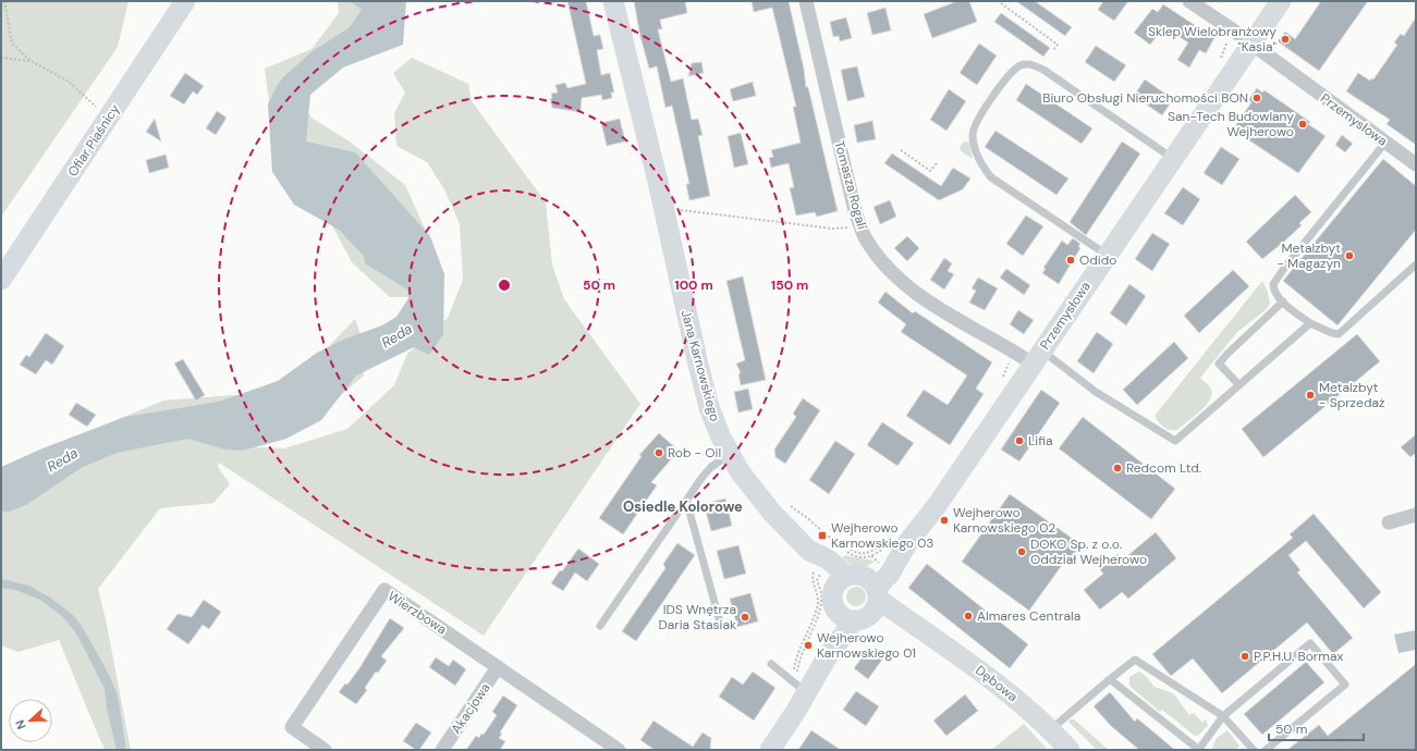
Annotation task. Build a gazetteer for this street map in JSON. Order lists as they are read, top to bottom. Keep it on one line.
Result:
{"streets":{"main road":["Przemysłowa","Ofiar Piaśnicy","Jana Karnowskiego","Dębowa"],"street":["Tomasza Rogali","Wierzbowa","Akacjowa"]},"crossings":[["Przemysłowa","Tomasza Rogali"],["Przemysłowa","Jana Karnowskiego"],["Przemysłowa","Dębowa"],["Jana Karnowskiego","Dębowa"],["Wierzbowa","Akacjowa"]],"districts":["Osiedle Kolorowe"],"water":["Reda"],"places":{"other":["Sklep Wielobranżowy \"Kasia\"","Biuro Obsługi Nieruchomości BON","San-Tech Budowlany Wejherowo","Metalzbyt - Magazyn","Odido","Metalzbyt - Sprzedaż","Lifia","Rob - Oil","Redcom Ltd.","Wejherowo Karnowskiego 02","DOKO Sp. z o.o. Oddział Wejherowo","Almares Centrala","IDS Wnętrza Daria Stasiak","Wejherowo Karnowskiego 01","P.P.H.U. Bormax"],"transit":["Wejherowo Karnowskiego 03"]},"scale_bar":"50 m","north":"left","rings":["50 m","100 m","150 m"]}
